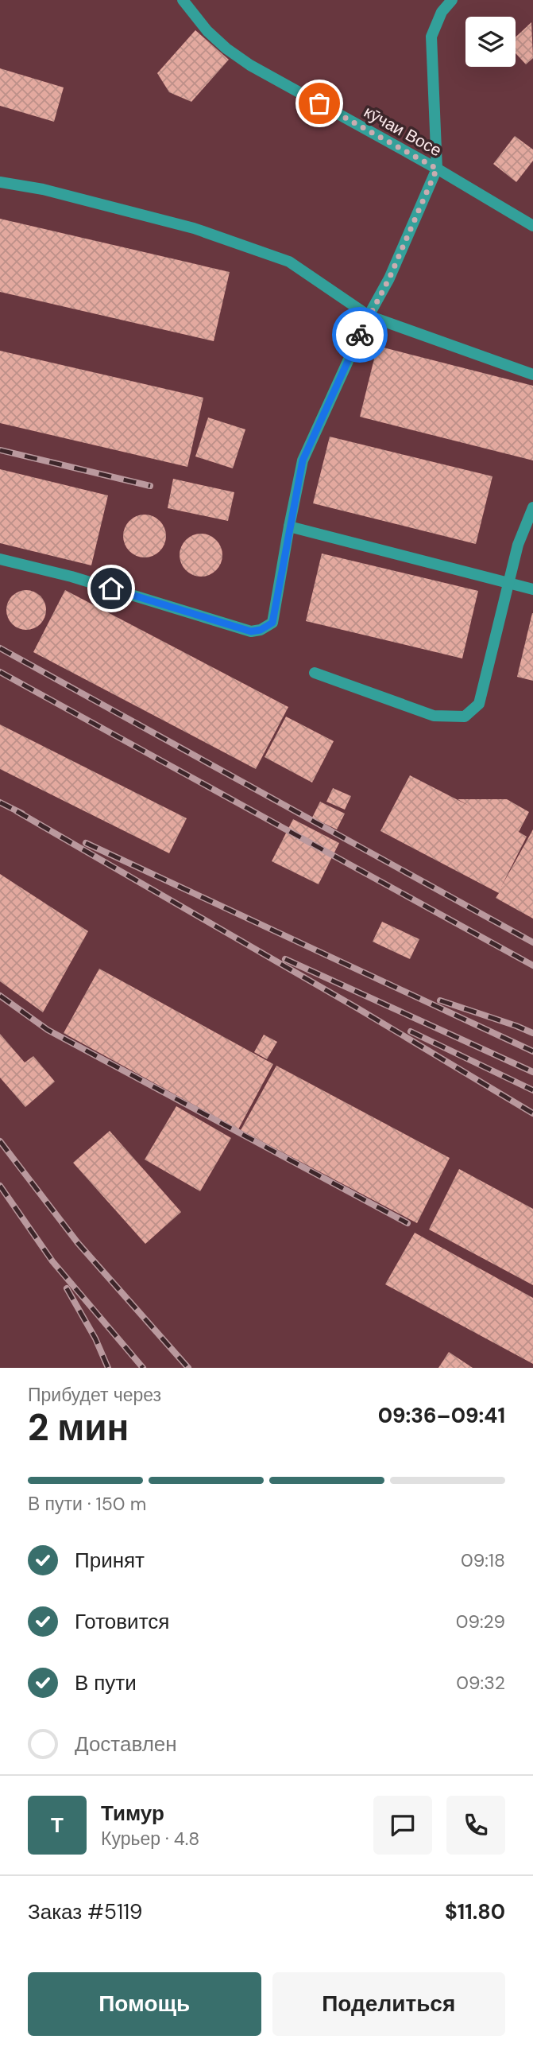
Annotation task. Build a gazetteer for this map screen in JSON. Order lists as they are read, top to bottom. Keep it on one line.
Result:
{"streets":{"street":["кӯчаи Восе"]},"page":{"heading":["2 мин","Прибудет через","09:36–09:41"],"panel":["Тимур","Курьер · 4.8","Заказ #5119","$11.80"],"bar":"В пути · 150 m","list":[["Принят","09:18"],["Готовится","09:29"],["В пути","09:32"],"Доставлен"],"round":"Т","buttons":["Помощь","Поделиться"]}}
